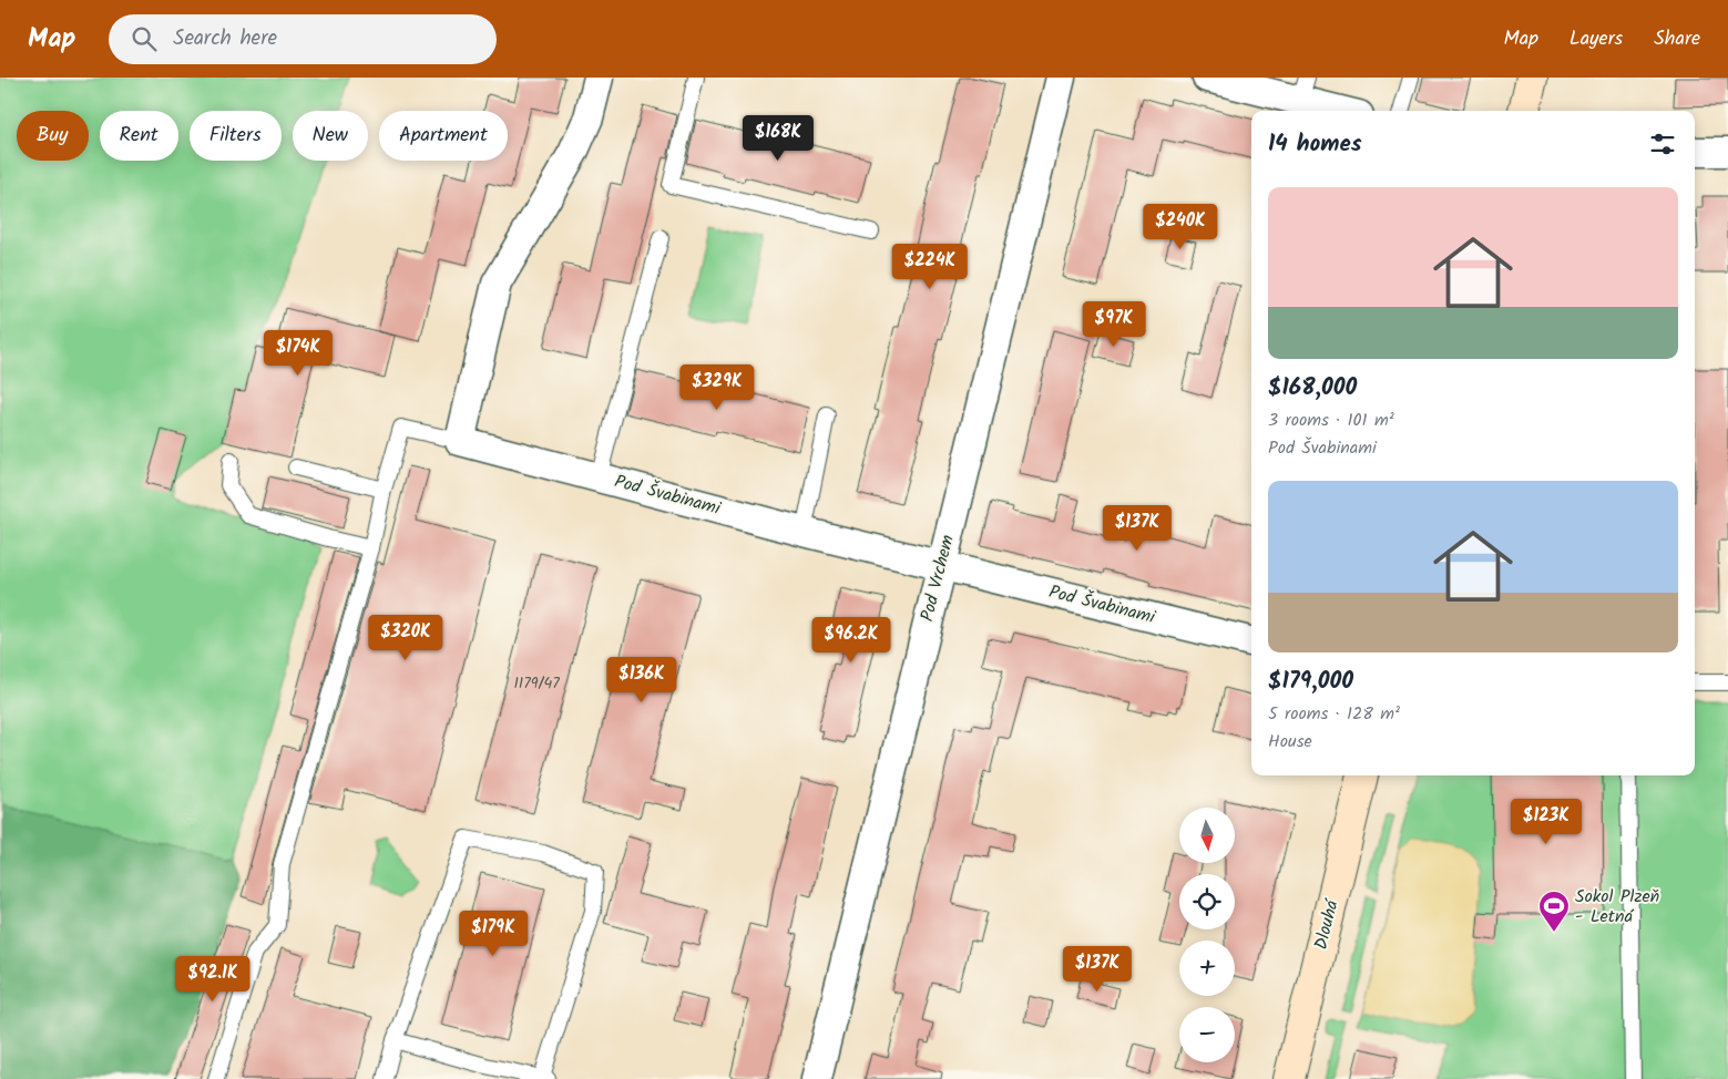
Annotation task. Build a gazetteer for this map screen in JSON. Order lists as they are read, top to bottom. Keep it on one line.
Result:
{"streets":{"street":["Pod Švabinami","Pod Vrchem","Dlouhá"]},"crossings":[["Pod Švabinami","Pod Vrchem"]],"places":{"sports":["Sokol Plzeň - Letná"]},"house_numbers":["1179/47"],"north":"bottom","page":{"header":"Map","search":"Search here","nav":["Map","Layers","Share"],"chip":["Buy","Rent","Filters","New","Apartment"],"heading":"14 homes","price":["$168K","$240K","$224K","$97K","$174K","$329K","$137K","$320K","$96.2K","$136K","$123K","$179K","$137K","$92.1K"],"list":[{"name":"$168,000","note":"3 rooms · 101 m² · Pod Švabinami"},{"name":"$179,000","note":"5 rooms · 128 m² · House"}],"map_buttons":["+","−"]}}
